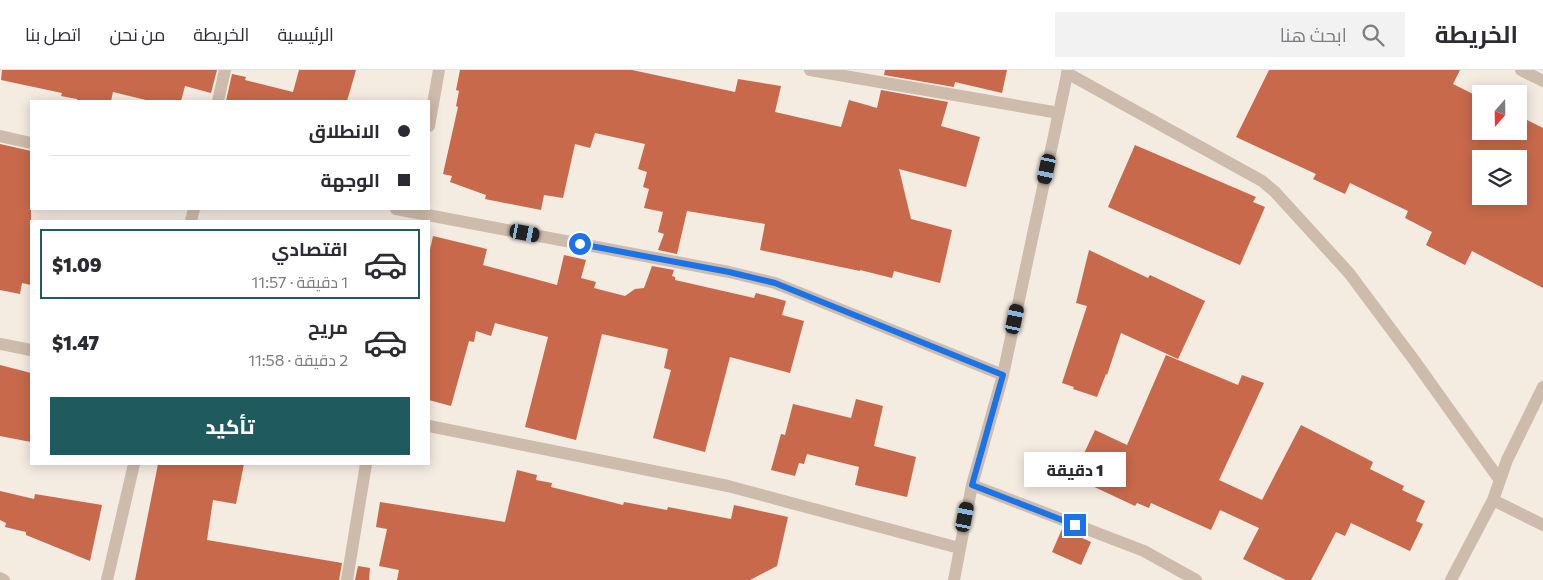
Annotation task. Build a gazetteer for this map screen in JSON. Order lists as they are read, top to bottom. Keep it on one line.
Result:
{"north":"bottom","page":{"header":"الخريطة","search":"ابحث هنا","nav":["الرئيسية","الخريطة","من نحن","اتصل بنا"],"banner":["الانطلاق","الوجهة"],"list":[{"name":"اقتصادي","note":"1 دقيقة · 11:57","value":"$1.09"},{"name":"مريح","note":"2 دقيقة · 11:58","value":"$1.47"}],"buttons":"تأكيد","bubble":"1 دقيقة"}}
